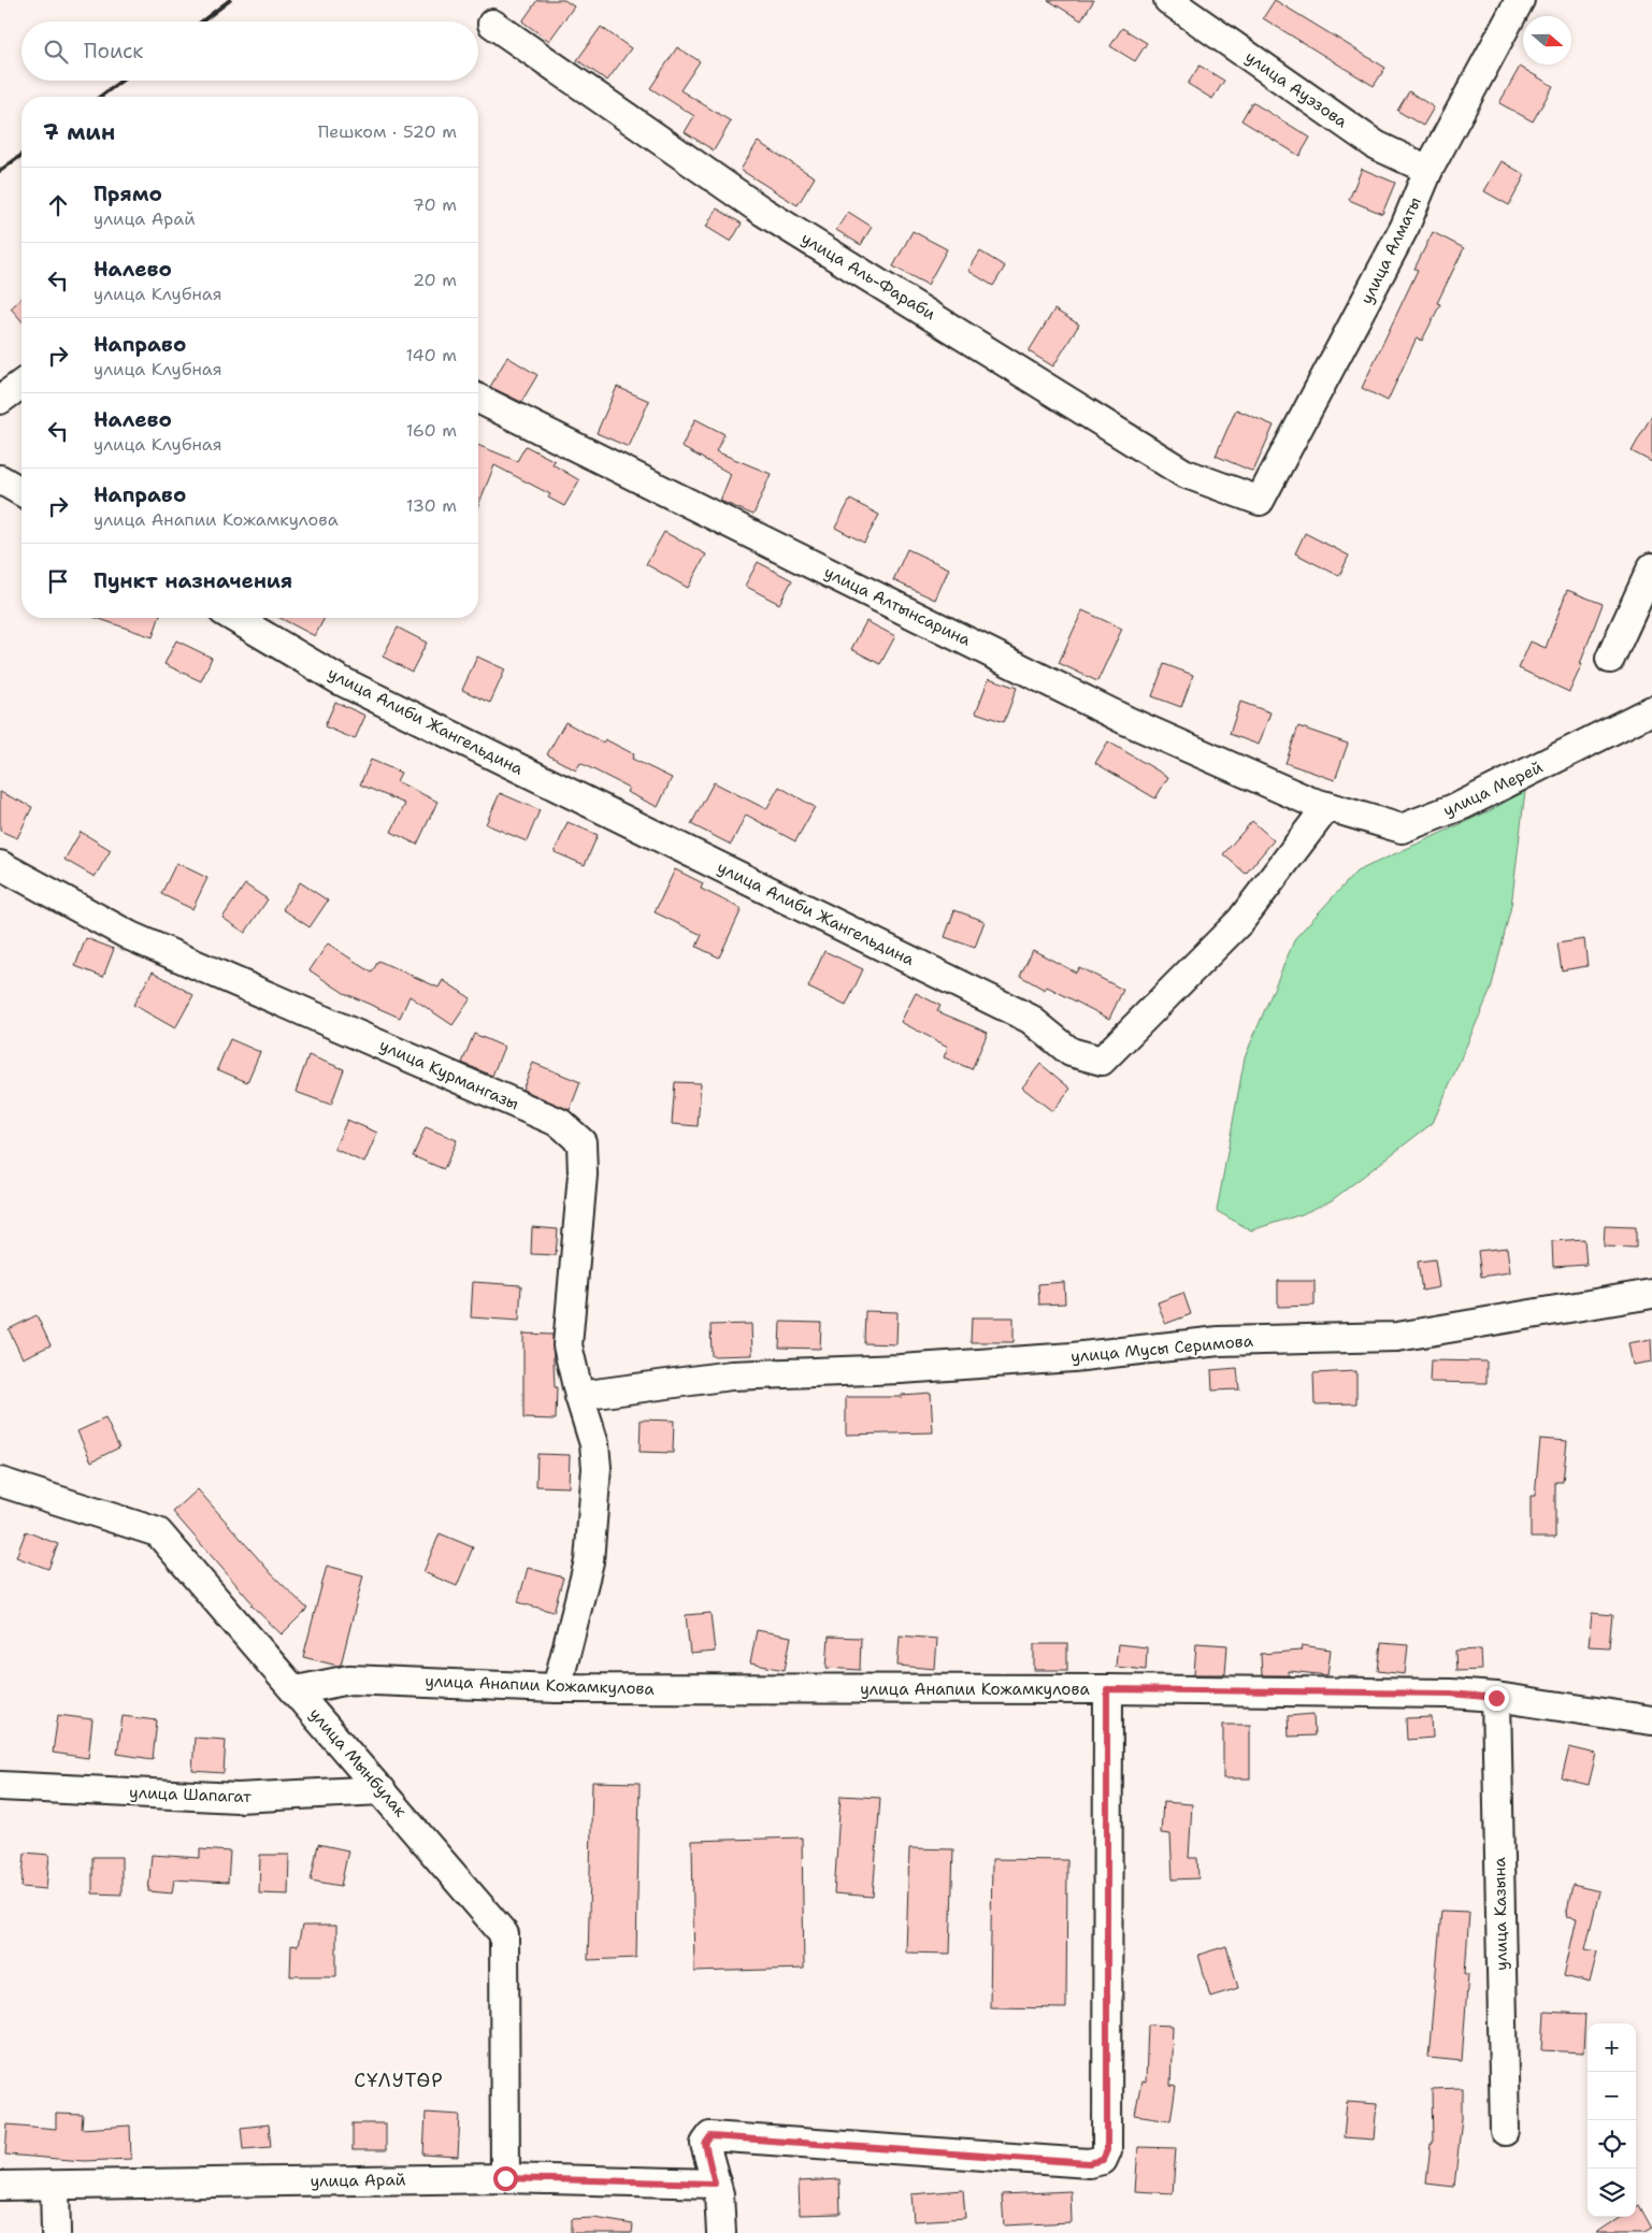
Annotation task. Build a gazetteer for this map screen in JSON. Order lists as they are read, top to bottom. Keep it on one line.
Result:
{"streets":{"street":["улица Ауэзова","улица Алматы","улица Аль-Фараби","улица Алтынсарина","улица Алиби Жангельдина","улица Мерей","улица Курмангазы","улица Мусы Серимова","улица Анапии Кожамкулова","улица Мынбулак","улица Шапагат","улица Казына","улица Арай"]},"crossings":[["улица Ауэзова","улица Алматы"],["улица Алматы","улица Аль-Фараби"],["улица Алтынсарина","улица Алиби Жангельдина"],["улица Алтынсарина","улица Мерей"],["улица Алиби Жангельдина","улица Мерей"],["улица Курмангазы","улица Мусы Серимова"],["улица Курмангазы","улица Анапии Кожамкулова"],["улица Анапии Кожамкулова","улица Мынбулак"],["улица Анапии Кожамкулова","улица Казына"],["улица Мынбулак","улица Шапагат"],["улица Мынбулак","улица Арай"]],"districts":["СҰЛУТӨР"],"north":"right","page":{"search":"Поиск","heading":["7 мин","Пешком · 520 m"],"list":[["Прямо","улица Арай","70 m"],["Налево","улица Клубная","20 m"],["Направо","улица Клубная","140 m"],["Налево","улица Клубная","160 m"],["Направо","улица Анапии Кожамкулова","130 m"],"Пункт назначения"],"map_buttons":["+","−"]}}
